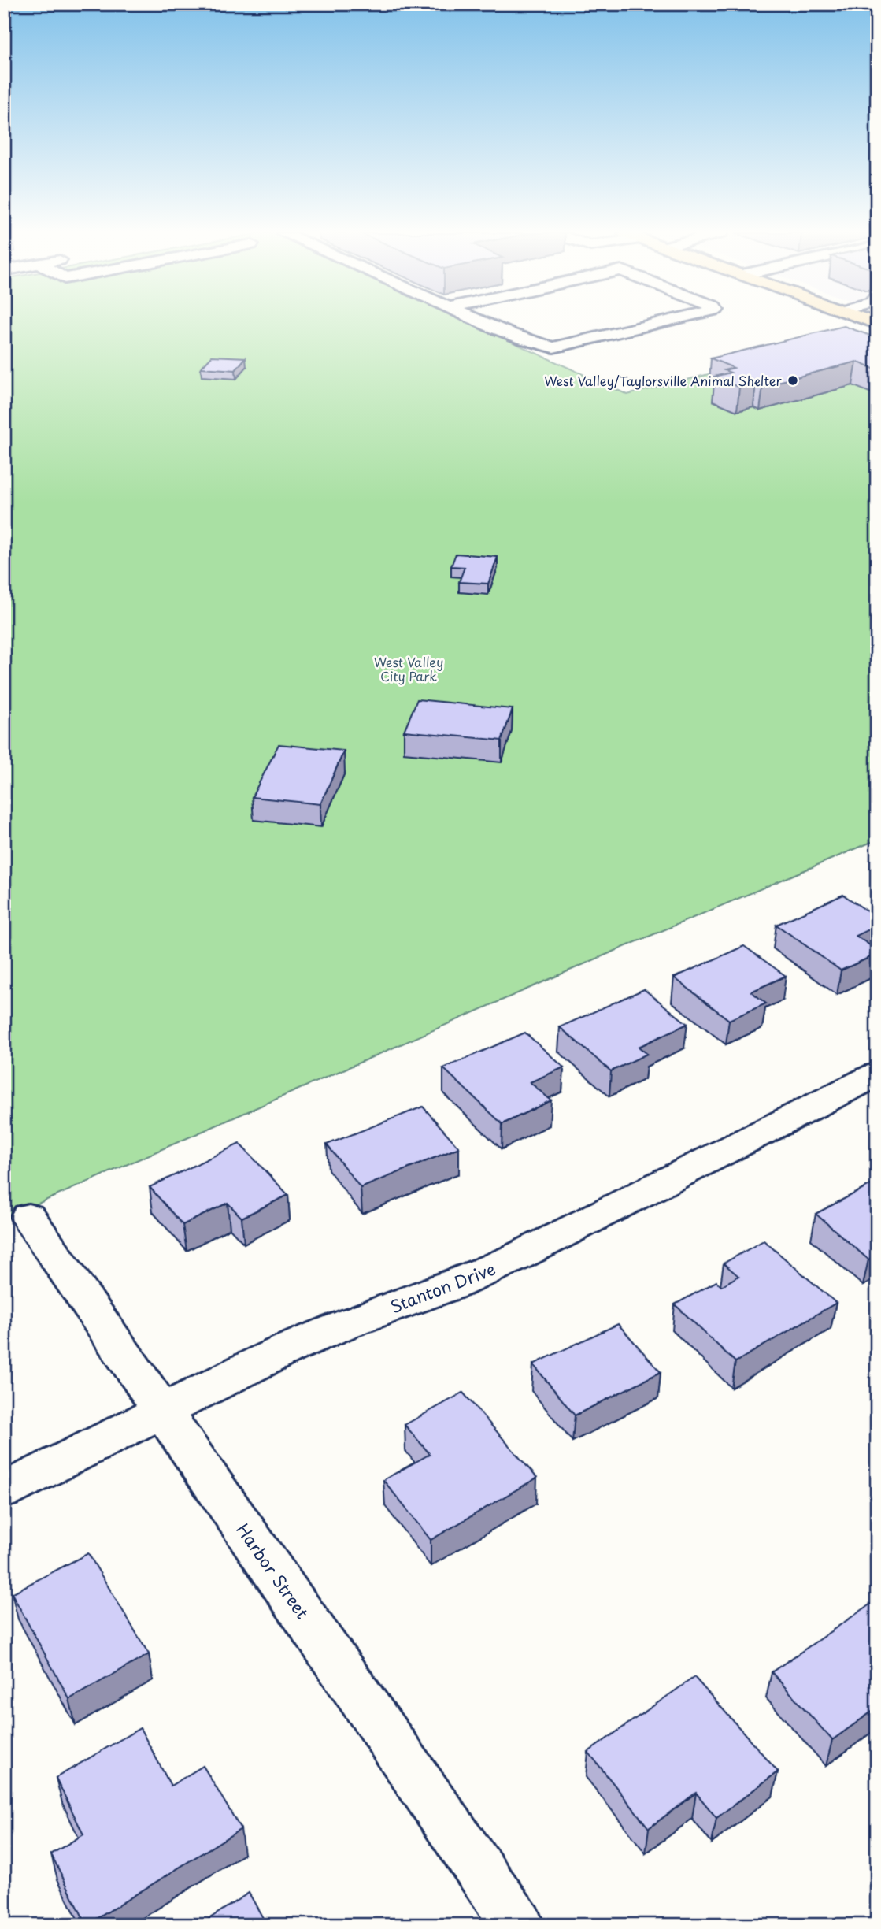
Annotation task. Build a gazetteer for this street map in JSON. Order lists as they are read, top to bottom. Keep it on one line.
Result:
{"streets":{"street":["Stanton Drive","Harbor Street"]},"crossings":[["Stanton Drive","Harbor Street"]],"parks":["West Valley City Park"],"places":["West Valley/Taylorsville Animal Shelter"]}
